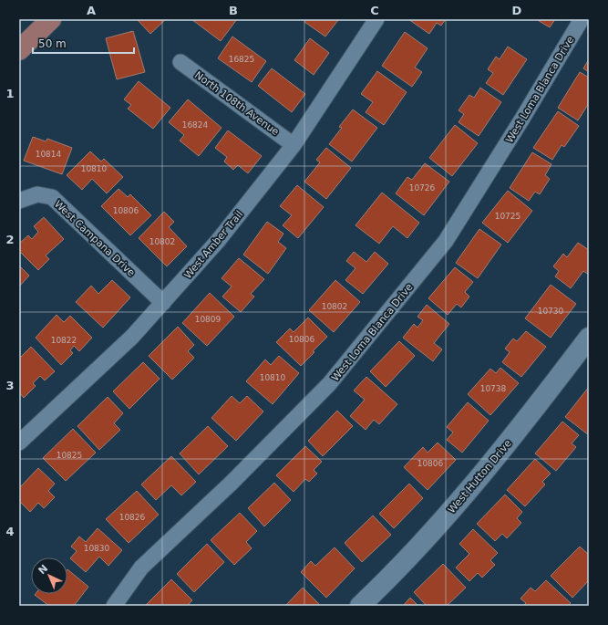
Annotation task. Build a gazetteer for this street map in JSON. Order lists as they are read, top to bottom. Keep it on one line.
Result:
{"streets":{"street":["West Loma Blanca Drive","North 108th Avenue","West Campana Drive","West Amber Trail","West Hutton Drive"]},"crossings":[["North 108th Avenue","West Amber Trail"],["West Campana Drive","West Amber Trail"]],"house_numbers":["16825","16824","10814","10810","10726","10806","10725","10802","10802","10730","10809","10806","10822","10810","10738","10825","10806","10826","10830"],"scale_bar":"50 m","north":"top left","grid":{"columns":["A","B","C","D"],"rows":["1","2","3","4"]}}
